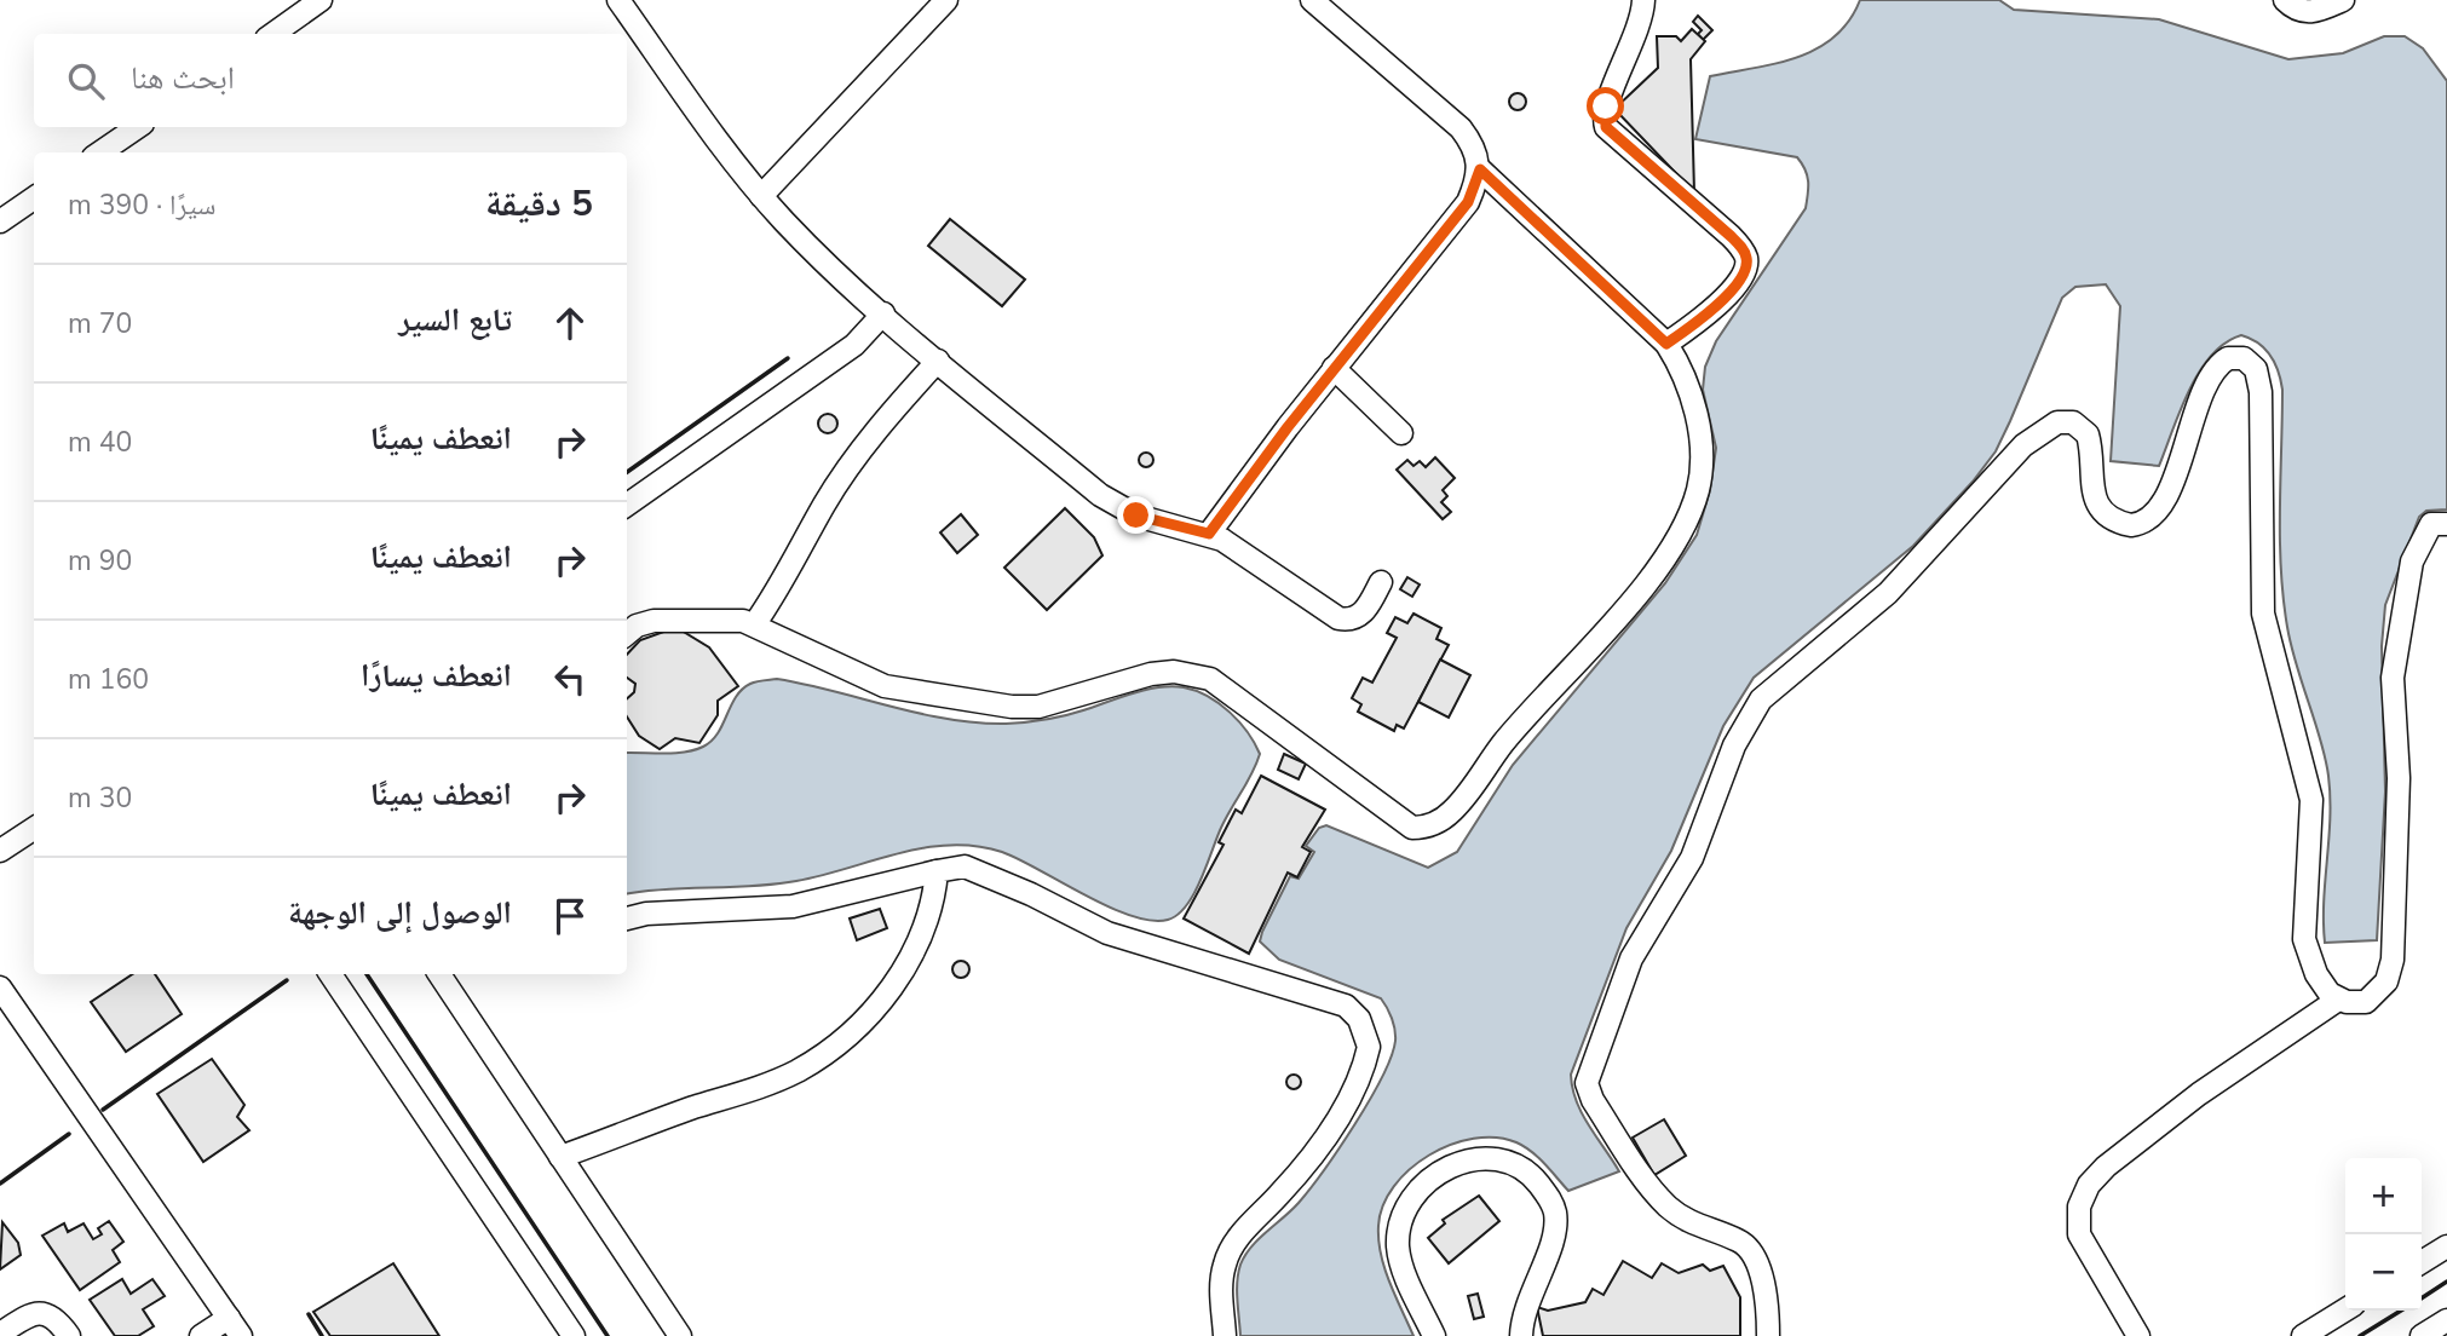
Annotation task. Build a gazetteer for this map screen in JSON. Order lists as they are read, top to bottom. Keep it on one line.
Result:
{"page":{"search":"ابحث هنا","heading":["5 دقيقة","سيرًا · 390 m"],"list":[["تابع السير","70 m"],["انعطف يمينًا","40 m"],["انعطف يمينًا","90 m"],["انعطف يسارًا","160 m"],["انعطف يمينًا","30 m"],"الوصول إلى الوجهة"],"map_buttons":["+","−"]}}
